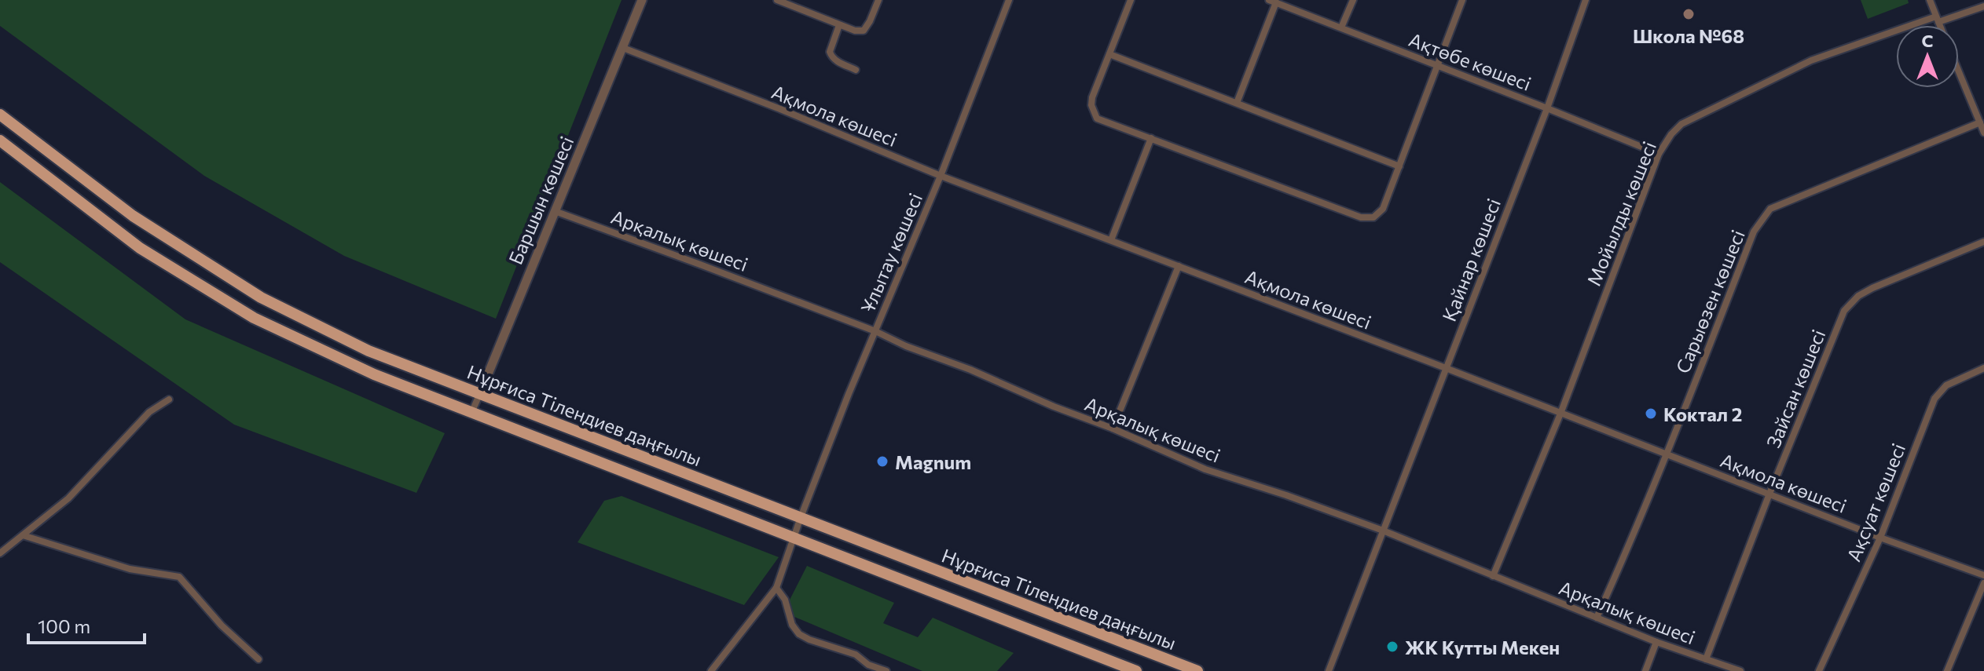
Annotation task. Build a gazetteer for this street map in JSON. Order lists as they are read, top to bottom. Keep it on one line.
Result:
{"streets":{"main road":["Нұрғиса Тілендиев даңғылы"],"street":["Ақтөбе көшесі","Ақмола көшесі","Баршын көшесі","Мойылды көшесі","Арқалық көшесі","Ұлытау көшесі","Қайнар көшесі","Сарыөзен көшесі","Зайсан көшесі","Ақсуат көшесі"]},"crossings":[["Ақтөбе көшесі","Мойылды көшесі"],["Ақтөбе көшесі","Қайнар көшесі"],["Ақмола көшесі","Баршын көшесі"],["Ақмола көшесі","Мойылды көшесі"],["Ақмола көшесі","Ұлытау көшесі"],["Ақмола көшесі","Қайнар көшесі"],["Ақмола көшесі","Сарыөзен көшесі"],["Ақмола көшесі","Зайсан көшесі"],["Ақмола көшесі","Ақсуат көшесі"],["Баршын көшесі","Арқалық көшесі"],["Баршын көшесі","Нұрғиса Тілендиев даңғылы"],["Мойылды көшесі","Арқалық көшесі"],["Арқалық көшесі","Ұлытау көшесі"],["Арқалық көшесі","Қайнар көшесі"],["Арқалық көшесі","Сарыөзен көшесі"],["Арқалық көшесі","Зайсан көшесі"],["Ұлытау көшесі","Нұрғиса Тілендиев даңғылы"]],"places":["Школа №68","Коктал 2","Magnum","ЖК Кутты Мекен"],"scale_bar":"100 m","north":"top"}
